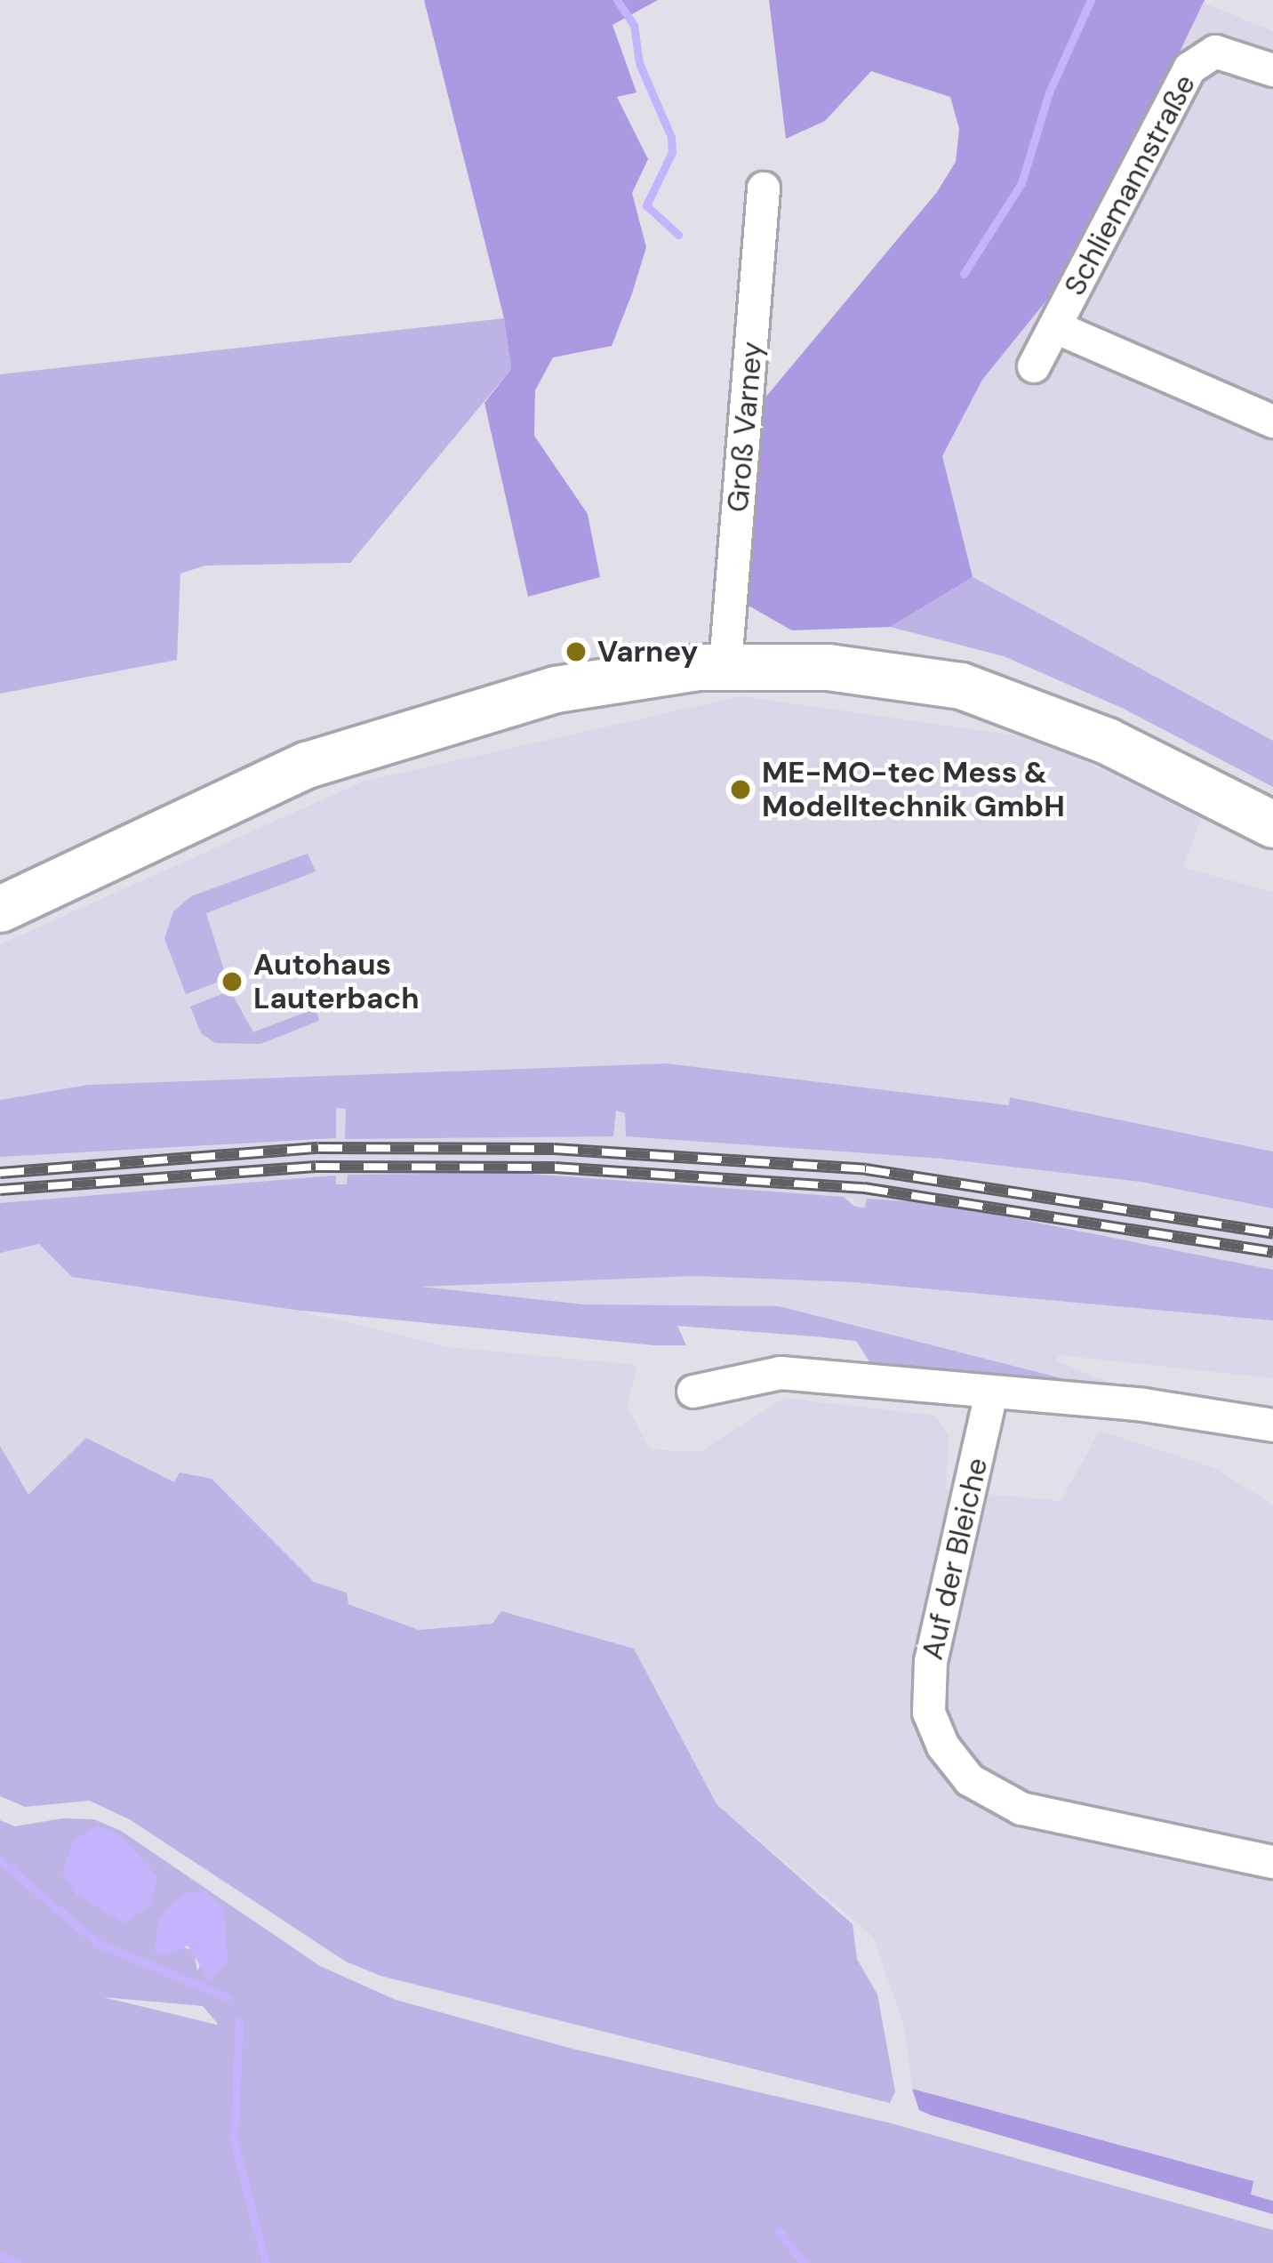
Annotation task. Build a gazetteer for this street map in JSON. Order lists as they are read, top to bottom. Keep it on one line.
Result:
{"streets":{"street":["Schliemannstraße","Groß Varney","Auf der Bleiche"]},"places":["Varney","ME-MO-tec Mess & Modelltechnik GmbH","Autohaus Lauterbach"]}
